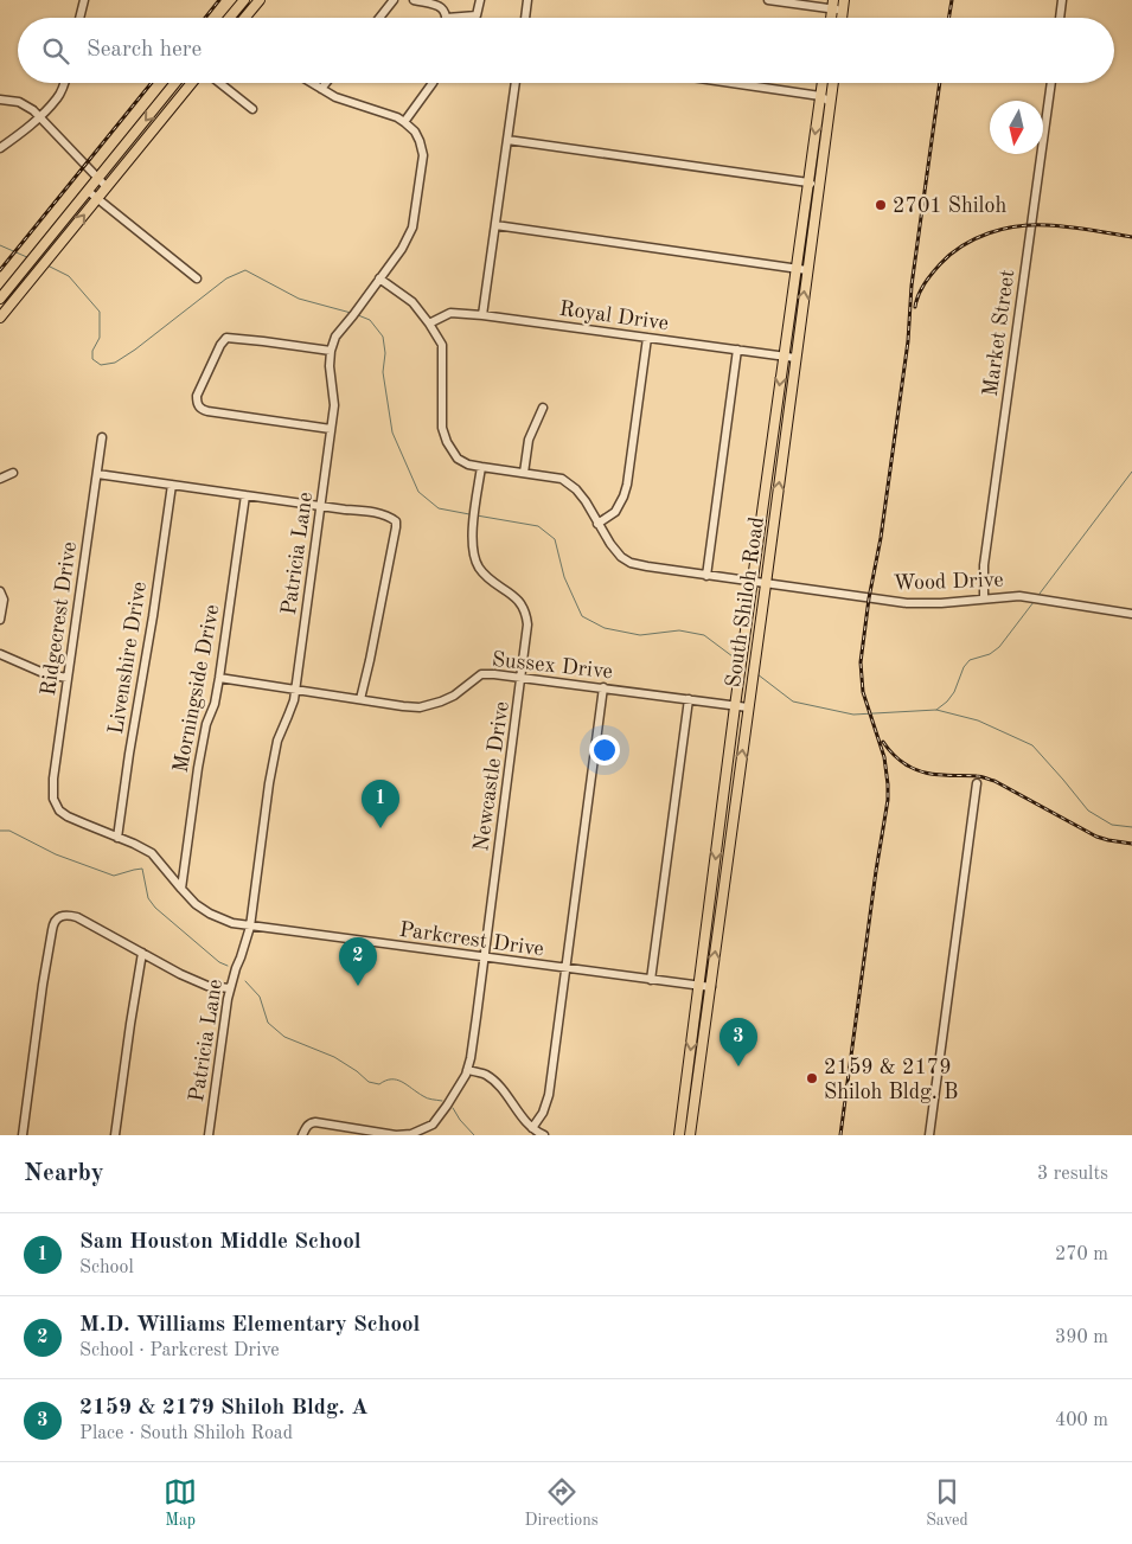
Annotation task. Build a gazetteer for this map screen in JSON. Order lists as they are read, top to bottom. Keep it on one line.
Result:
{"streets":{"main road":["South Shiloh Road"],"street":["Royal Drive","Market Street","Patricia Lane","Wood Drive","Ridgecrest Drive","Livenshire Drive","Sussex Drive","Morningside Drive","Newcastle Drive","Parkcrest Drive"]},"crossings":[["Royal Drive","Wood Drive"],["Royal Drive","South Shiloh Road"],["Market Street","Wood Drive"],["Patricia Lane","Sussex Drive"],["Patricia Lane","Parkcrest Drive"],["Wood Drive","South Shiloh Road"],["Wood Drive","Newcastle Drive"],["South Shiloh Road","Sussex Drive"],["South Shiloh Road","Parkcrest Drive"],["Ridgecrest Drive","Parkcrest Drive"],["Livenshire Drive","Parkcrest Drive"],["Sussex Drive","Morningside Drive"],["Sussex Drive","Newcastle Drive"],["Morningside Drive","Parkcrest Drive"],["Newcastle Drive","Parkcrest Drive"]],"places":["2701 Shiloh","2159 & 2179 Shiloh Bldg. B"],"north":"bottom","page":{"search":"Search here","pins":["1","2","3"],"heading":["Nearby","3 results"],"list":[{"mark":"1","name":"Sam Houston Middle School","note":"School","value":"270 m"},{"mark":"2","name":"M.D. Williams Elementary School","note":"School · Parkcrest Drive","value":"390 m"},{"mark":"3","name":"2159 & 2179 Shiloh Bldg. A","note":"Place · South Shiloh Road","value":"400 m"}],"nav":["Map","Directions","Saved"]}}
